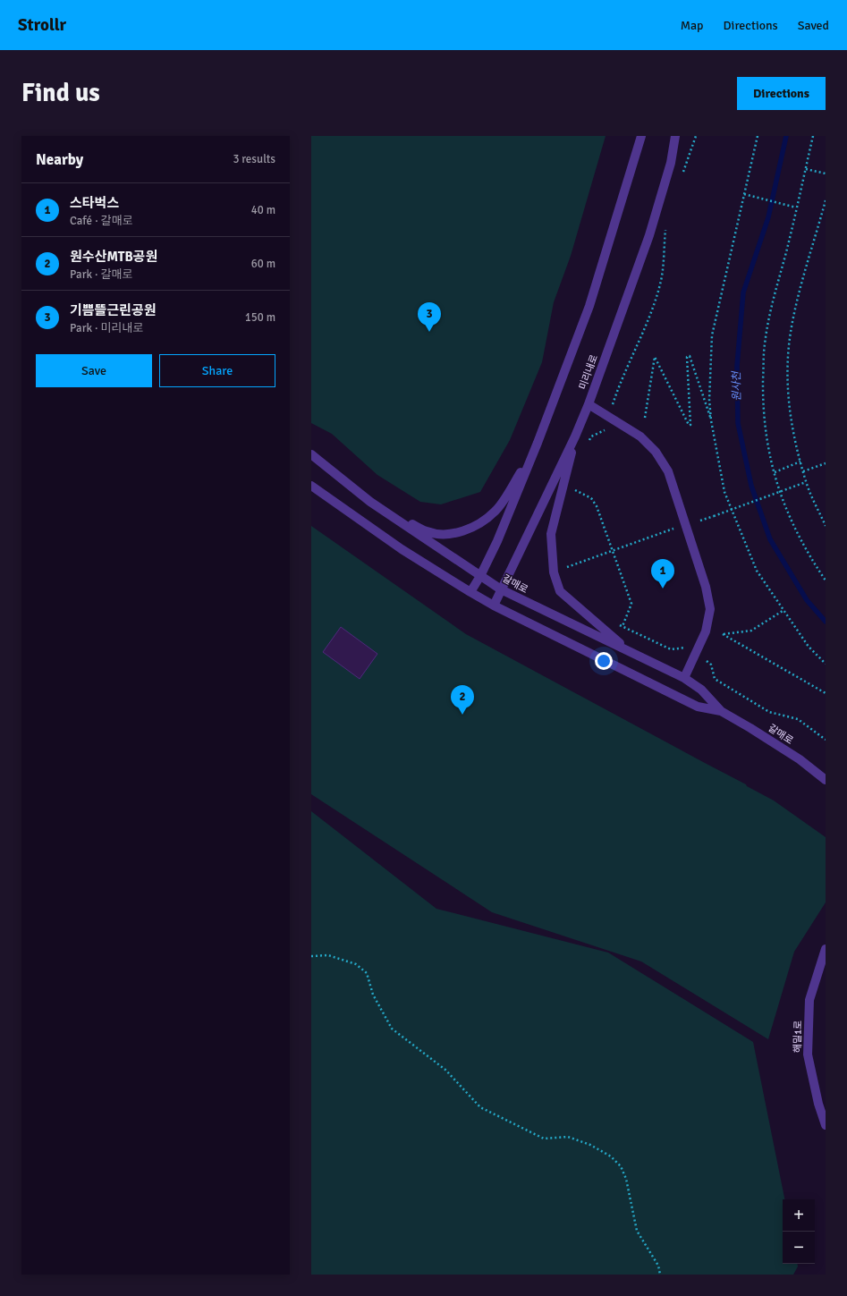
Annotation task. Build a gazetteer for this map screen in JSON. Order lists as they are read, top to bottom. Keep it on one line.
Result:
{"streets":{"street":["미리내로","갈매로","해밀1로"]},"crossings":[["미리내로","갈매로"]],"water":["원사천"],"page":{"header":"Strollr","nav":["Map","Directions","Saved"],"buttons":["Directions",["Save","Share"]],"title":"Find us","heading":["Nearby","3 results"],"list":[{"mark":"1","name":"스타벅스","note":"Café · 갈매로","value":"40 m"},{"mark":"2","name":"원수산MTB공원","note":"Park · 갈매로","value":"60 m"},{"mark":"3","name":"기쁨뜰근린공원","note":"Park · 미리내로","value":"150 m"}],"pins":["3","1","2"],"map_buttons":["+","−"]}}
